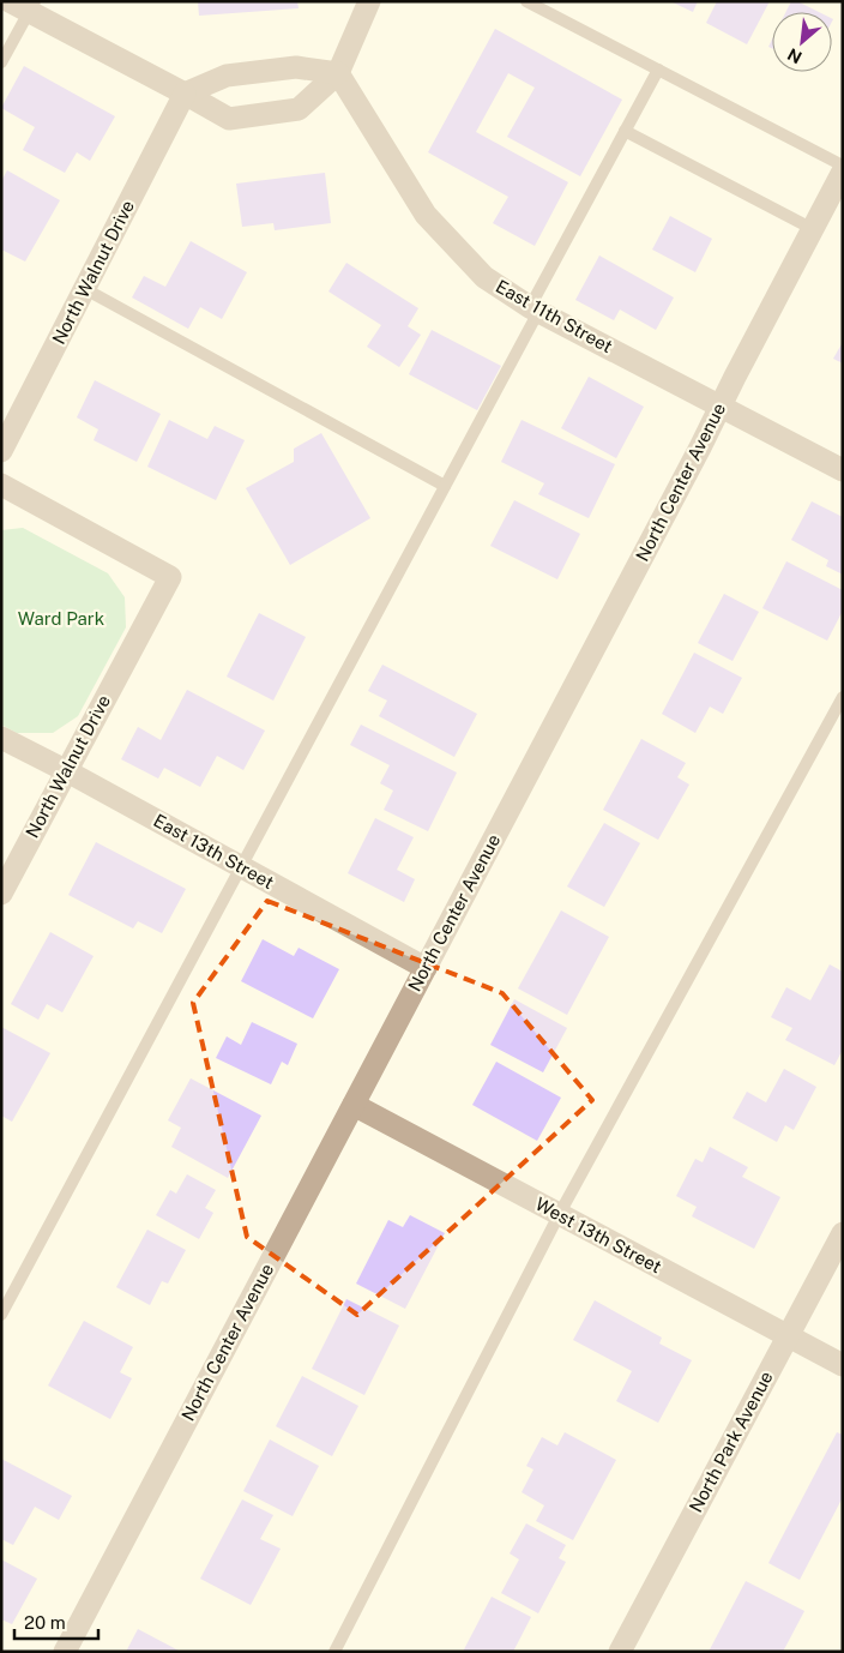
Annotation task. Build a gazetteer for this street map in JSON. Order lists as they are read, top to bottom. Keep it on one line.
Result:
{"streets":{"street":["North Walnut Drive","East 11th Street","North Center Avenue","East 13th Street","West 13th Street","North Park Avenue"]},"crossings":[["North Walnut Drive","East 13th Street"],["East 11th Street","North Center Avenue"],["North Center Avenue","East 13th Street"],["North Center Avenue","West 13th Street"],["West 13th Street","North Park Avenue"]],"parks":["Ward Park"],"scale_bar":"20 m","north":"bottom left"}
